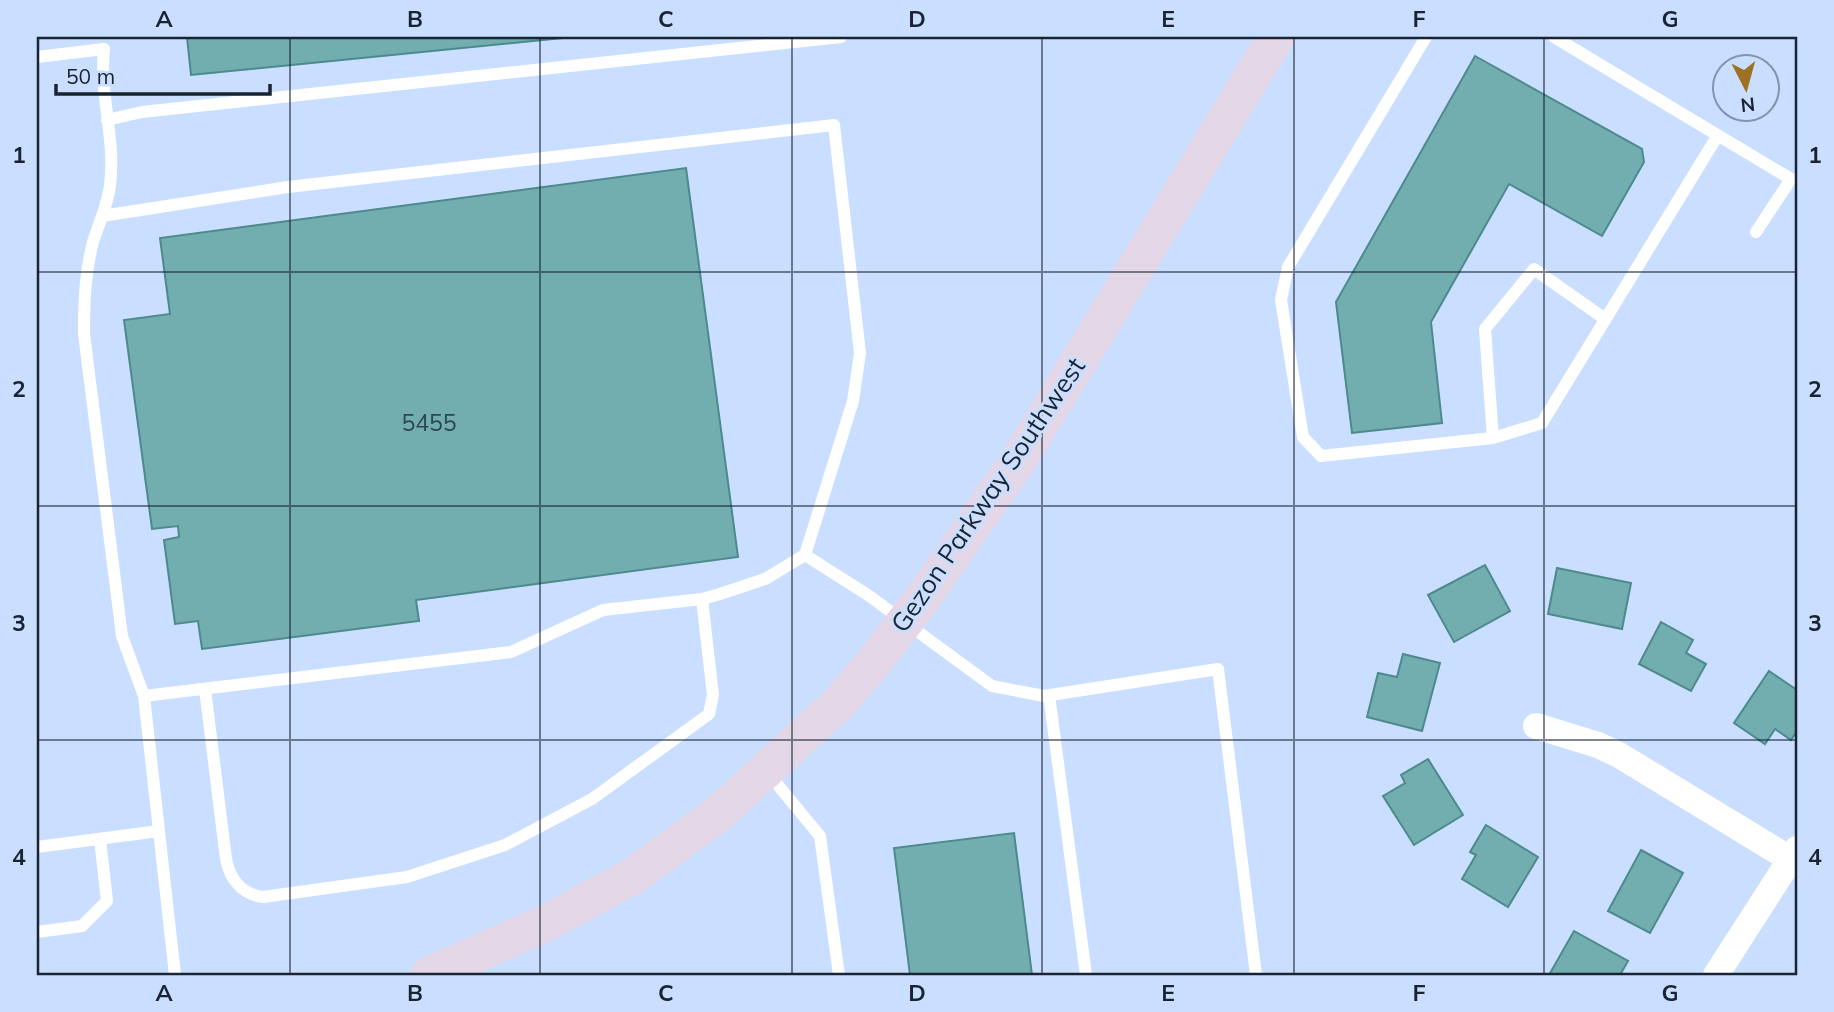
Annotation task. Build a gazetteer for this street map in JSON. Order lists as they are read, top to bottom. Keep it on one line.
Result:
{"streets":{"main road":["Gezon Parkway Southwest"]},"house_numbers":["5455"],"scale_bar":"50 m","north":"bottom","grid":{"columns":["A","B","C","D","E","F","G"],"rows":["1","2","3","4"]}}
